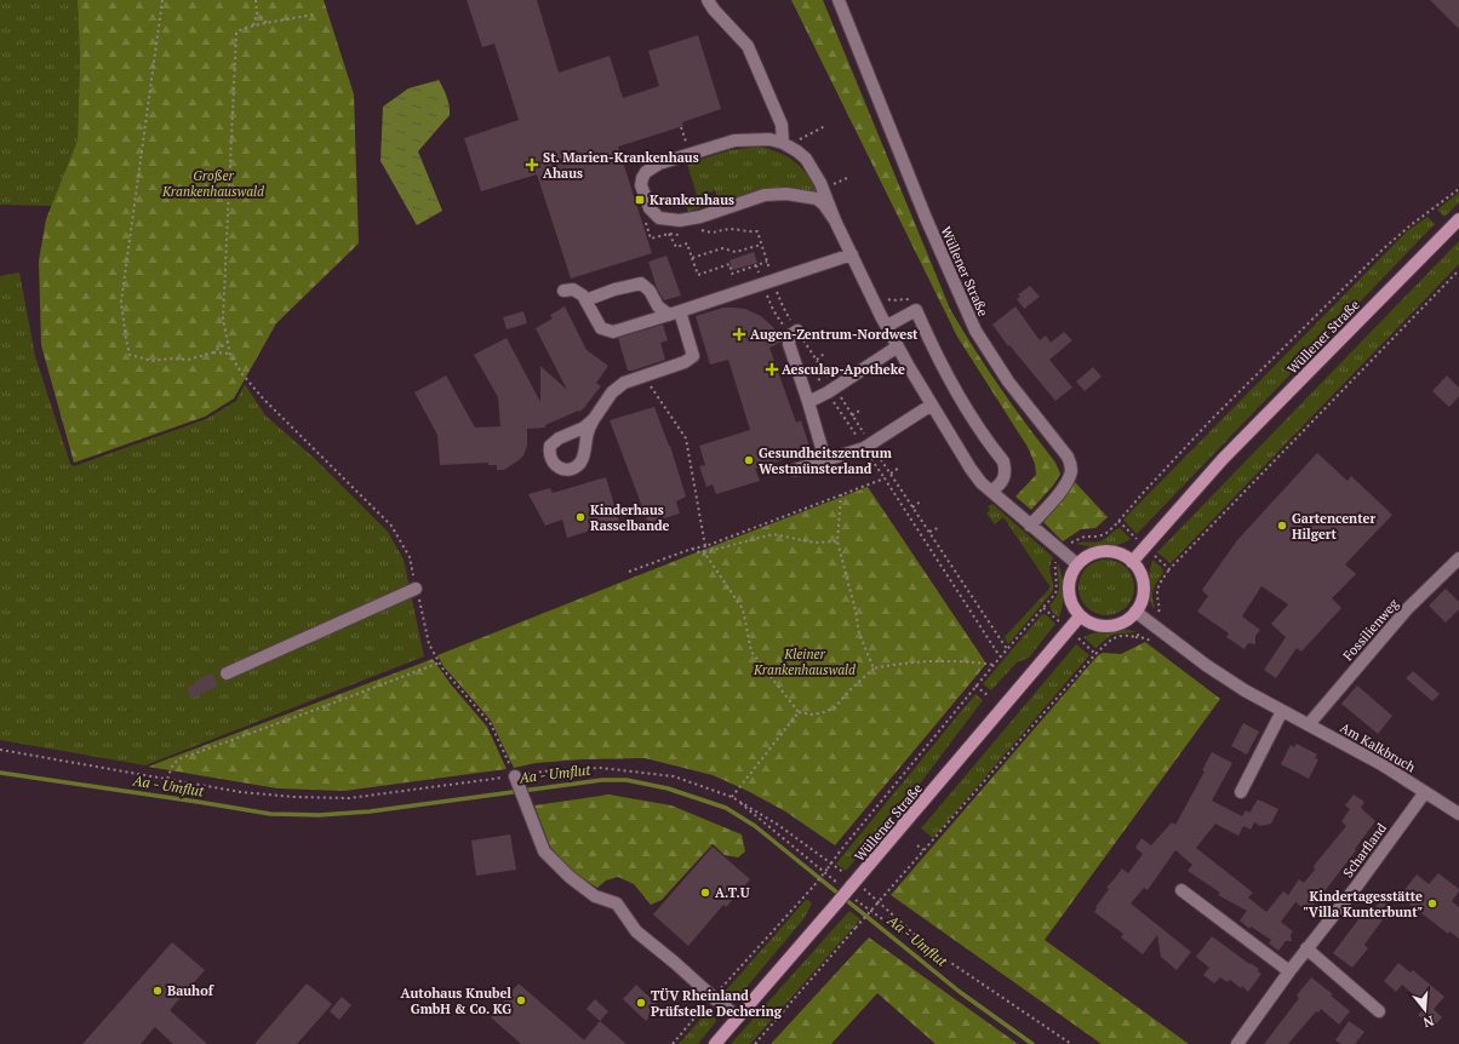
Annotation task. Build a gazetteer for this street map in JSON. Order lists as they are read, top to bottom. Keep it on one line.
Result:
{"streets":{"main road":["Wüllener Straße"],"street":["Fossilienweg","Am Kalkbruch","Scharfland"]},"crossings":[["Wüllener Straße","Am Kalkbruch"],["Fossilienweg","Am Kalkbruch"],["Am Kalkbruch","Scharfland"]],"water":["Aa - Umflut"],"parks":["Großer Krankenhauswald","Kleiner Krankenhauswald"],"places":{"health":["St. Marien-Krankenhaus Ahaus","Augen-Zentrum-Nordwest","Aesculap-Apotheke"],"transit":["Krankenhaus"],"other":["Gesundheitszentrum Westmünsterland","Kinderhaus Rasselbande","Gartencenter Hilgert","A.T.U","Kindertagesstätte \"Villa Kunterbunt\"","Bauhof","Autohaus Knubel GmbH & Co. KG","TÜV Rheinland Prüfstelle Dechering"]},"north":"bottom"}
